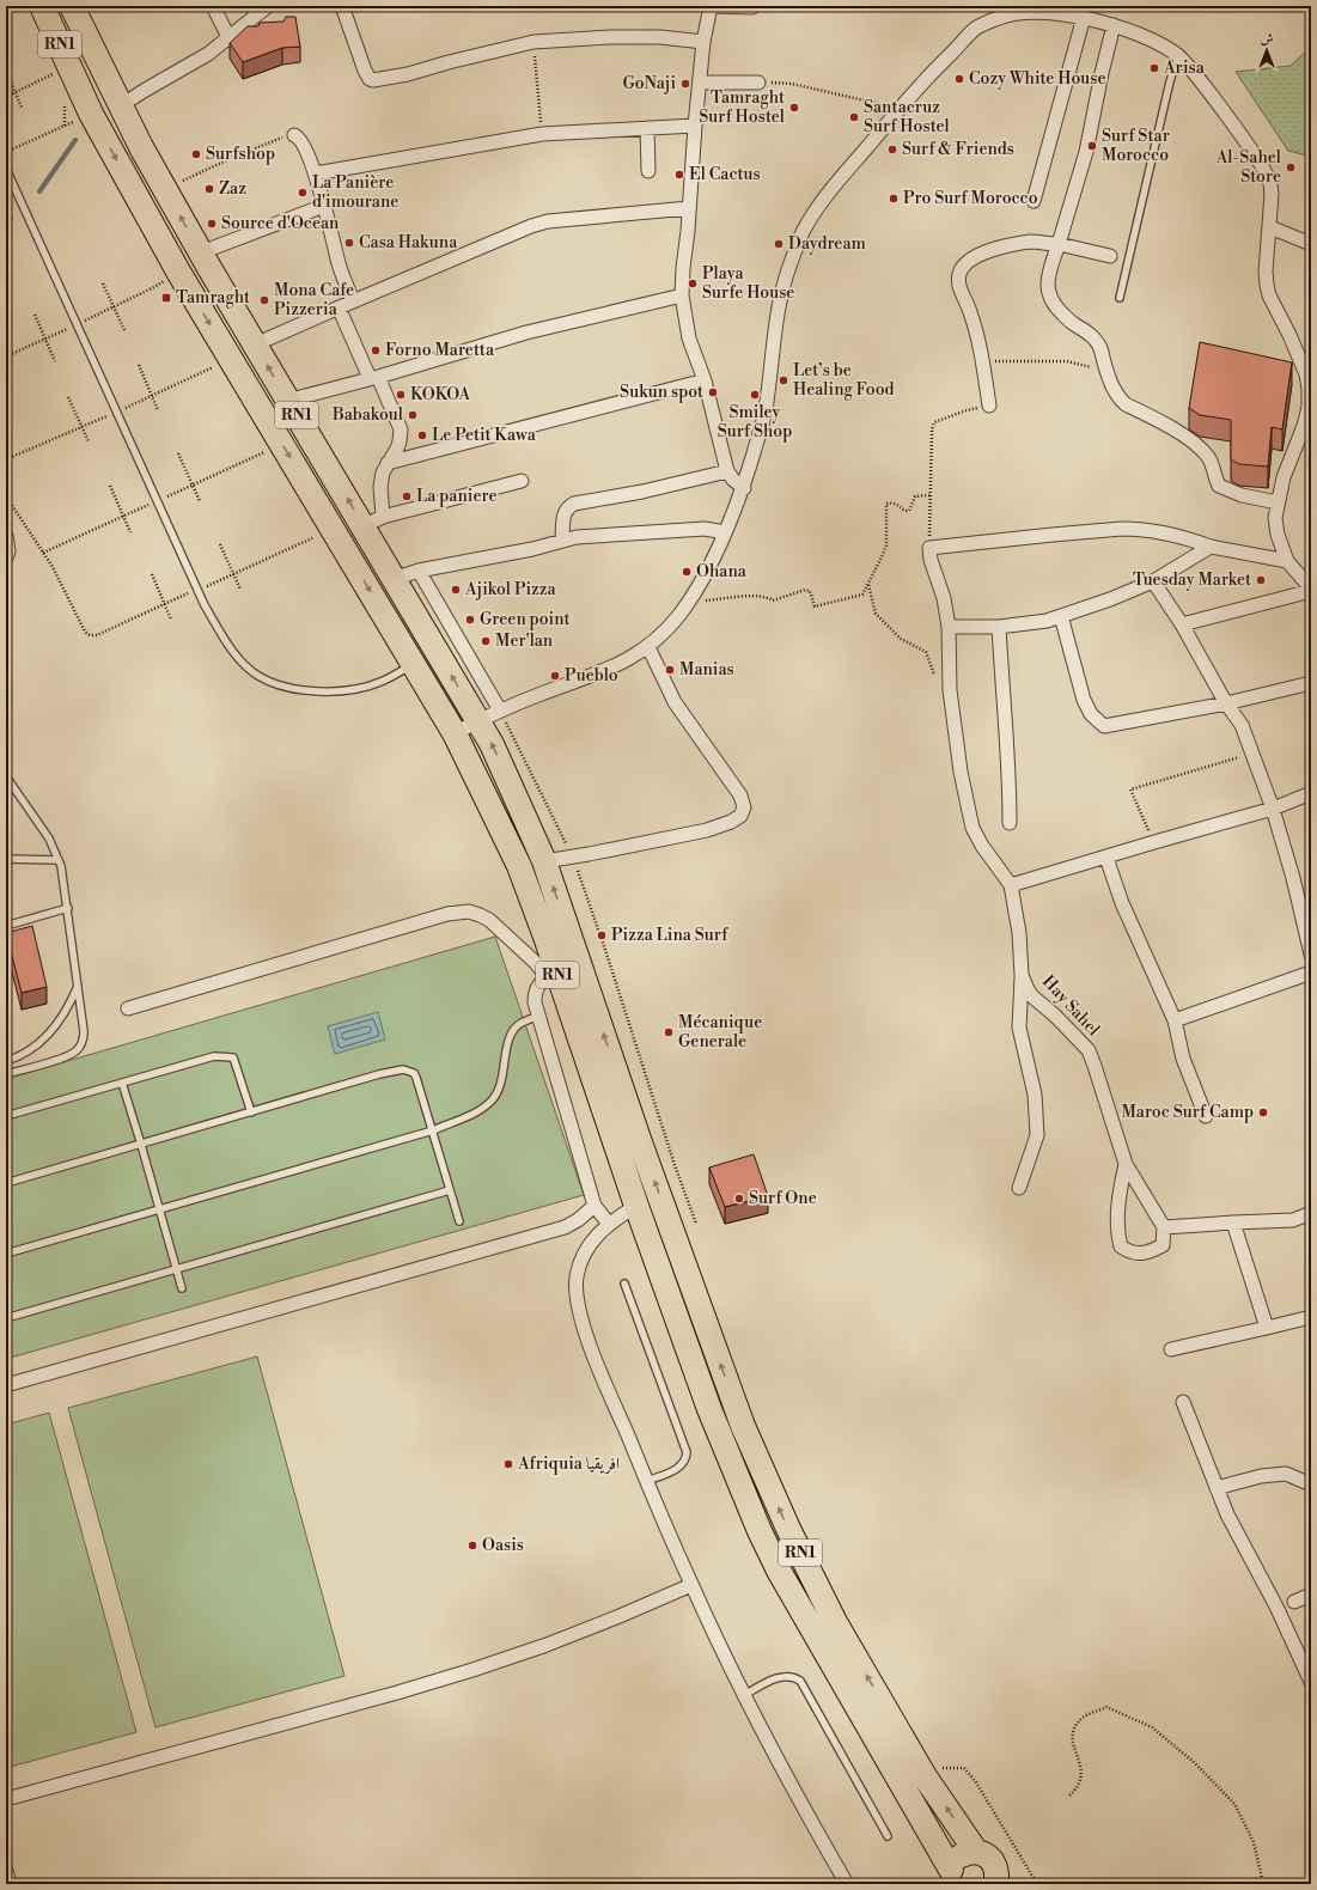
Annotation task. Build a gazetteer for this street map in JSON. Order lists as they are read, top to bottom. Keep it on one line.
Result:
{"streets":{"highway":["RN1"],"street":["Hay Sahel"]},"places":{"other":["Arisa","Cozy White House","GoNaji","Tamraght Surf Hostel","Santacruz Surf Hostel","Surf Star Morocco","Surf & Friends","Surfshop","Al-Sahel Store","El Cactus","Zaz","La Panière d'imourane","Pro Surf Morocco","Source d'Ocean","Casa Hakuna","Daydream","Playa Surfe House","Mona Cafe Pizzeria","Forno Maretta","Let’s be Healing Food","Sukun spot","KOKOA","Smiley Surf Shop","Babakoul","Le Petit Kawa","La paniere","Ohana","Tuesday Market","Ajikol Pizza","Green point","Mer'lan","Manias","Pueblo","Pizza Lina Surf","Mécanique Generale","Maroc Surf Camp","Surf One","Afriquia افريقيا","Oasis"],"transit":["Tamraght"]},"north":"top"}
